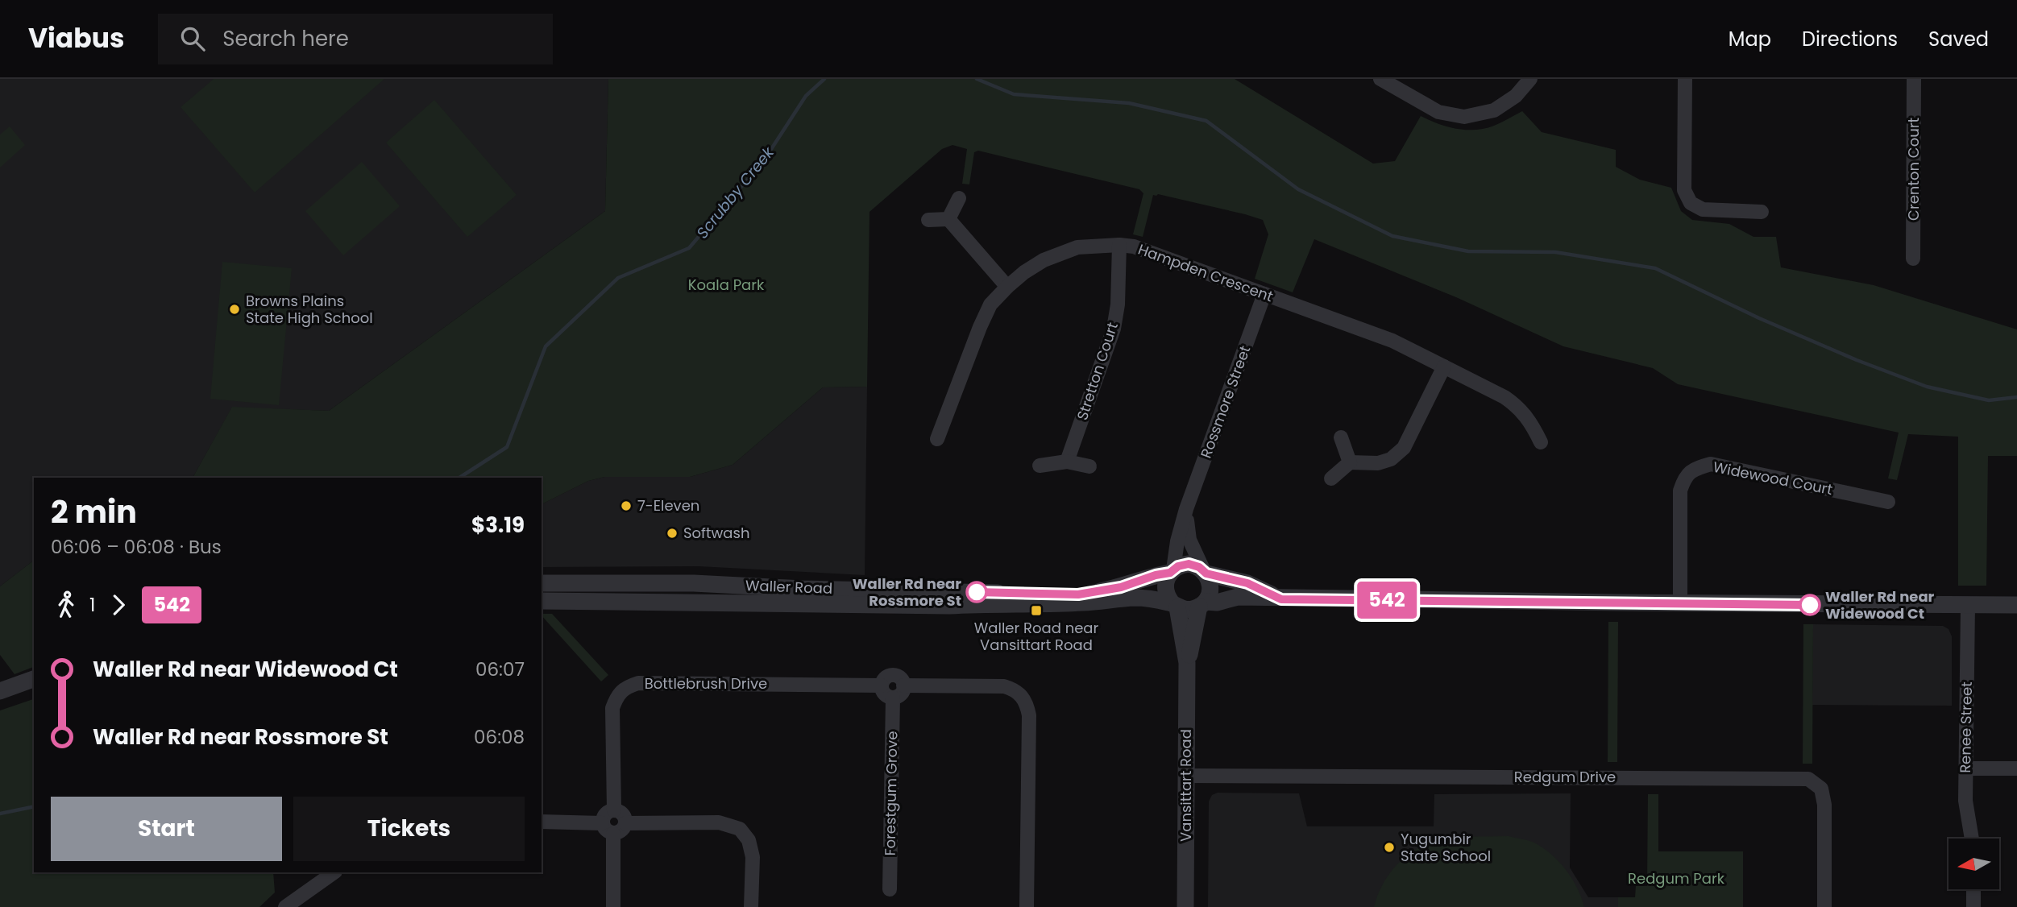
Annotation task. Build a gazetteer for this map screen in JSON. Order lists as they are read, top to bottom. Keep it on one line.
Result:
{"streets":{"street":["Crenton Court","Hampden Crescent","Stretton Court","Rossmore Street","Widewood Court","Waller Road","Bottlebrush Drive","Renee Street","Redgum Drive","Vansittart Road","Forestgum Grove"]},"crossings":[["Hampden Crescent","Stretton Court"],["Hampden Crescent","Rossmore Street"],["Rossmore Street","Waller Road"],["Rossmore Street","Vansittart Road"],["Widewood Court","Waller Road"],["Waller Road","Renee Street"],["Waller Road","Vansittart Road"],["Bottlebrush Drive","Forestgum Grove"],["Redgum Drive","Vansittart Road"]],"water":["Scrubby Creek"],"parks":["Koala Park","Redgum Park"],"places":{"other":["Browns Plains State High School","7-Eleven","Softwash","Waller Rd near Rossmore St","Waller Rd near Widewood Ct","Yugumbir State School"],"transit":["Waller Road near Vansittart Road"]},"lines":["bus line 542"],"north":"left","page":{"header":"Viabus","search":"Search here","nav":["Map","Directions","Saved"],"on_map":"542","heading":["2 min","06:06 – 06:08 · Bus","$3.19"],"legs":["1","542"],"list":[{"name":"Waller Rd near Widewood Ct","value":"06:07"},{"name":"Waller Rd near Rossmore St","value":"06:08"}],"buttons":["Start","Tickets"]}}
